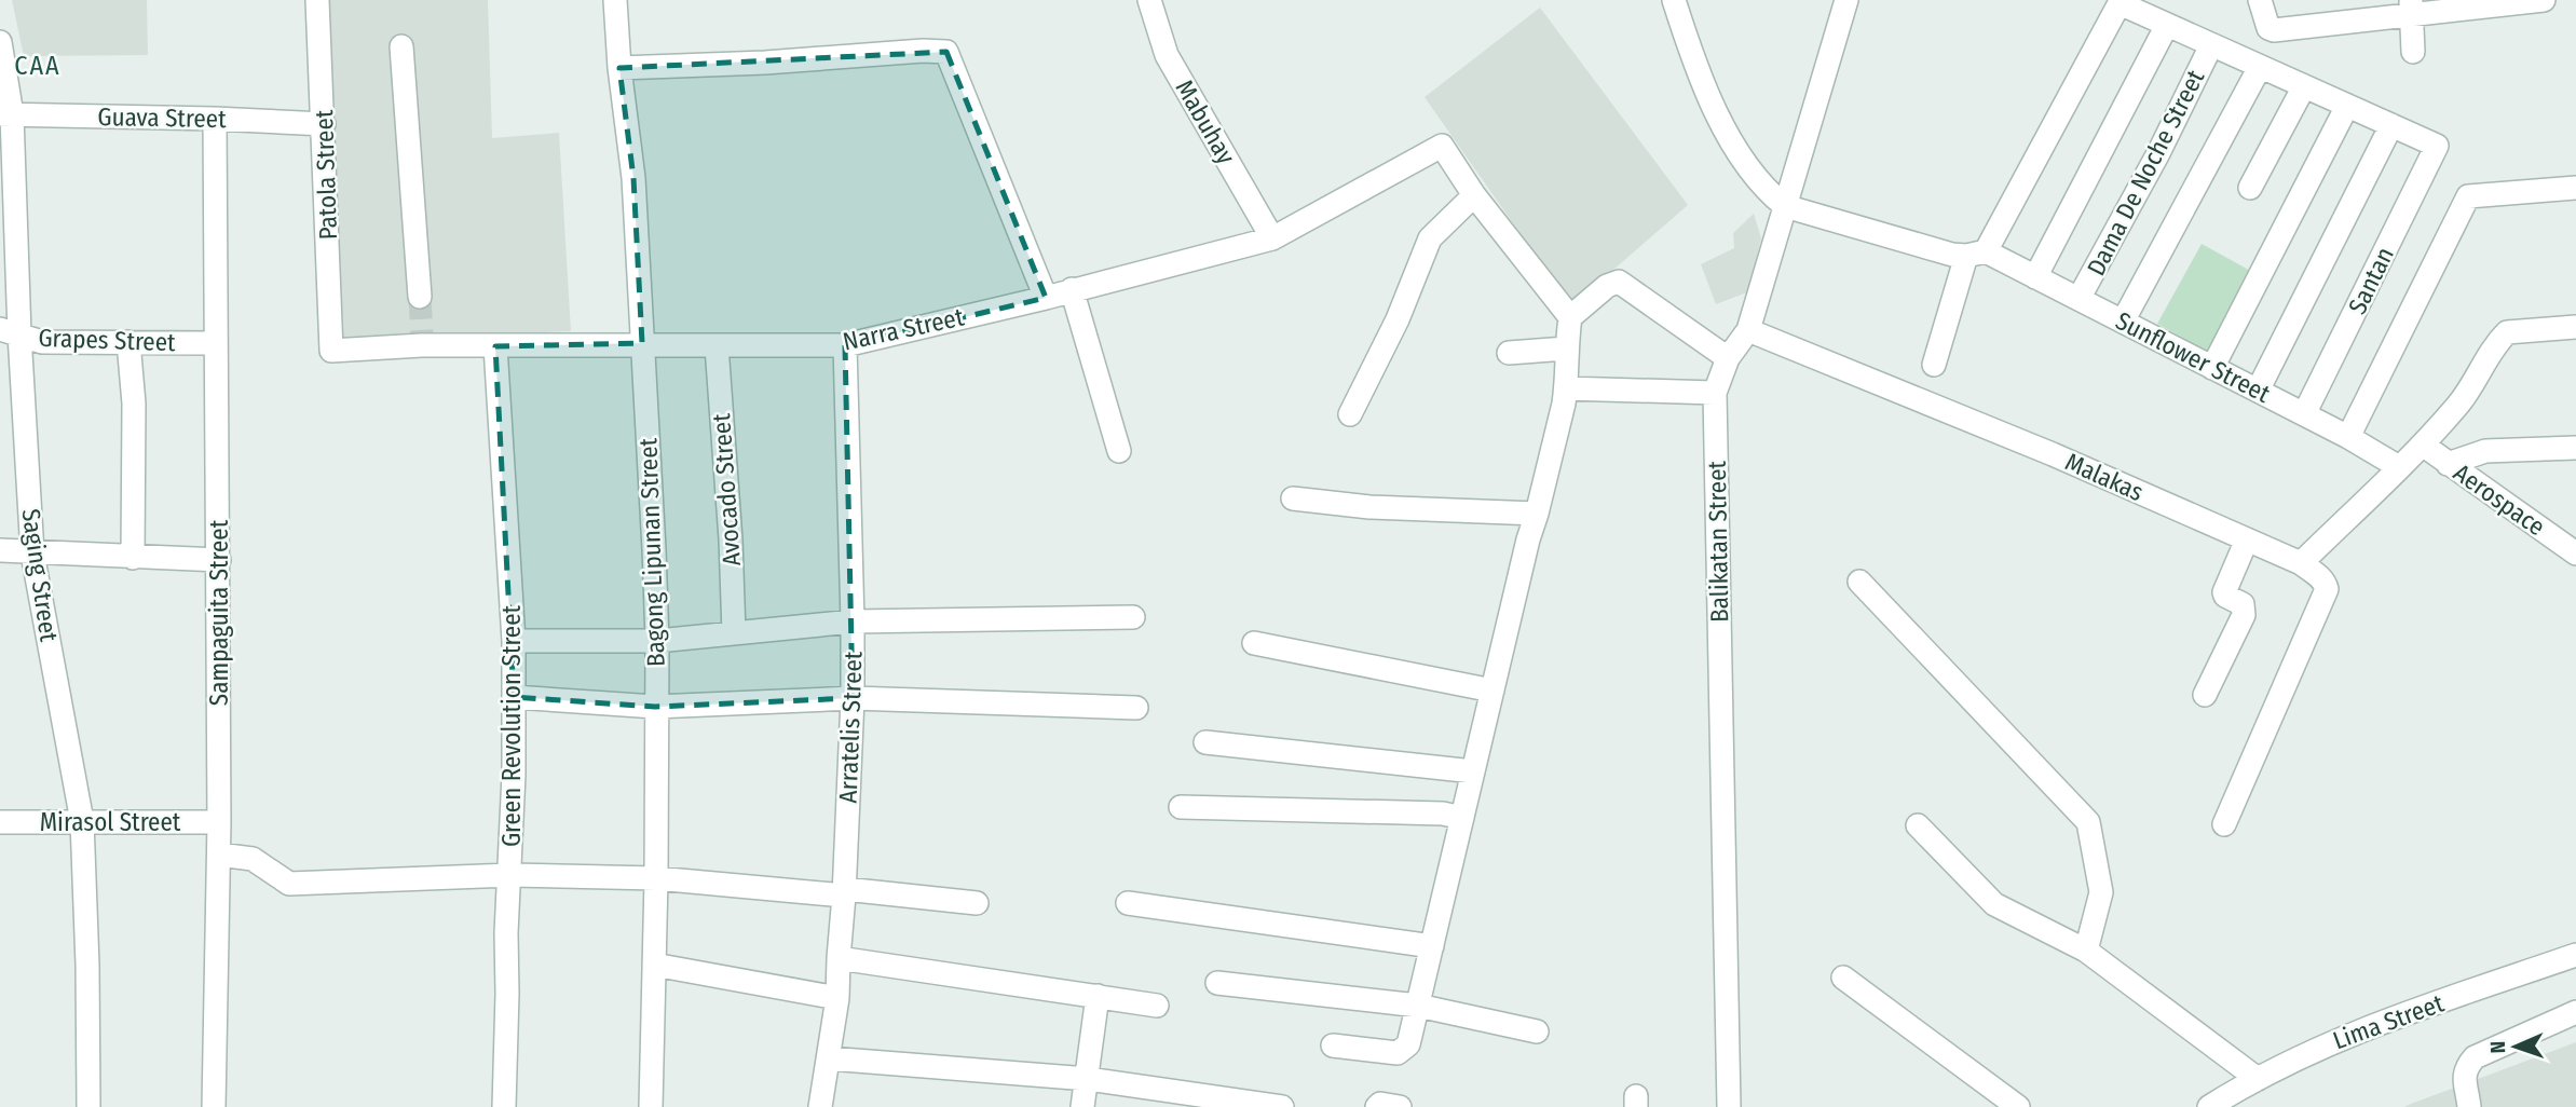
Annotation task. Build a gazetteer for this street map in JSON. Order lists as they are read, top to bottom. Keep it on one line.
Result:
{"streets":{"street":["Guava Street","Mabuhay","Dama De Noche Street","Patola Street","Santan","Narra Street","Grapes Street","Sunflower Street","Malakas","Avocado Street","Aerospace","Balikatan Street","Bagong Lipunan Street","Saging Street","Sampaguita Street","Green Revolution Street","Arratelis Street","Mirasol Street","Lima Street"]},"crossings":[["Guava Street","Patola Street"],["Guava Street","Saging Street"],["Guava Street","Sampaguita Street"],["Mabuhay","Narra Street"],["Dama De Noche Street","Sunflower Street"],["Patola Street","Narra Street"],["Santan","Sunflower Street"],["Narra Street","Avocado Street"],["Narra Street","Bagong Lipunan Street"],["Narra Street","Green Revolution Street"],["Narra Street","Arratelis Street"],["Grapes Street","Saging Street"],["Grapes Street","Sampaguita Street"],["Sunflower Street","Balikatan Street"],["Malakas","Balikatan Street"],["Saging Street","Mirasol Street"],["Sampaguita Street","Mirasol Street"]],"districts":["CAA"],"north":"left"}
